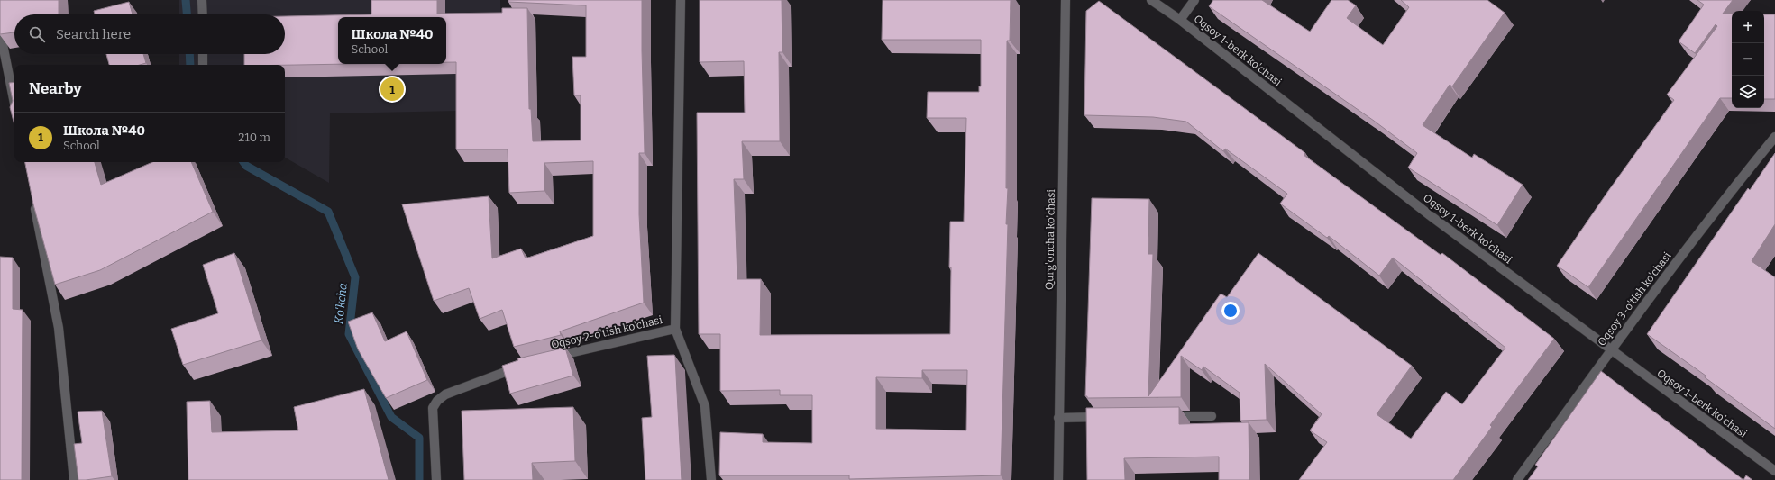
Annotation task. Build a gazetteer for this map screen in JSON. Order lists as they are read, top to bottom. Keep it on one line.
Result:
{"streets":{"street":["Oqsoy 1-berk ko'chasi","Qurg'oncha ko'chasi","Oqsoy 3-o'tish ko'chasi","Oqsoy 2-o'tish ko'chasi"]},"crossings":[["Oqsoy 1-berk ko'chasi","Oqsoy 3-o'tish ko'chasi"]],"water":["Ko'kcha"],"page":{"map_buttons":["+","−"],"search":"Search here","popup":["Школа №40","School"],"heading":"Nearby","pins":"1","list":[{"mark":"1","name":"Школа №40","note":"School","value":"210 m"}]}}
